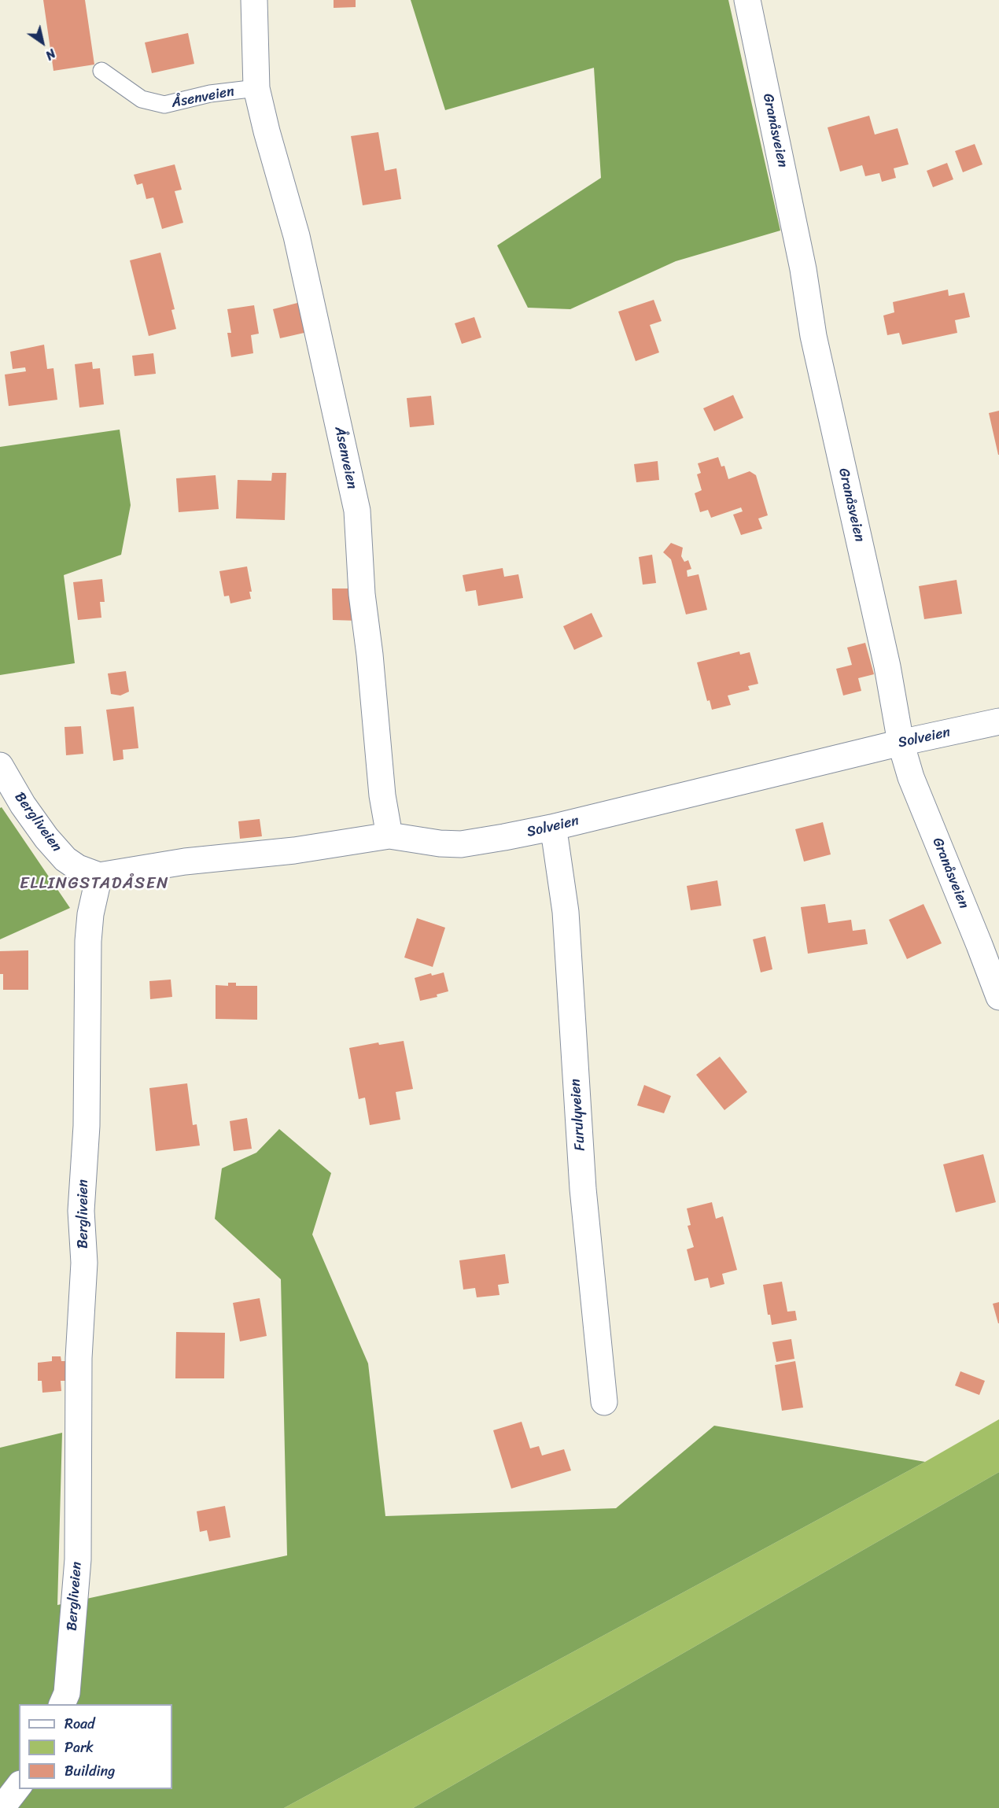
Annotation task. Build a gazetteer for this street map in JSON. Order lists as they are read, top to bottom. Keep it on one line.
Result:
{"streets":{"street":["Åsenveien","Granåsveien","Solveien","Bergliveien","Furulyveien"]},"crossings":[["Åsenveien","Solveien"],["Granåsveien","Solveien"],["Solveien","Bergliveien"],["Solveien","Furulyveien"]],"districts":["ELLINGSTADÅSEN"],"legend":["Road","Park","Building"],"north":"bottom right"}
